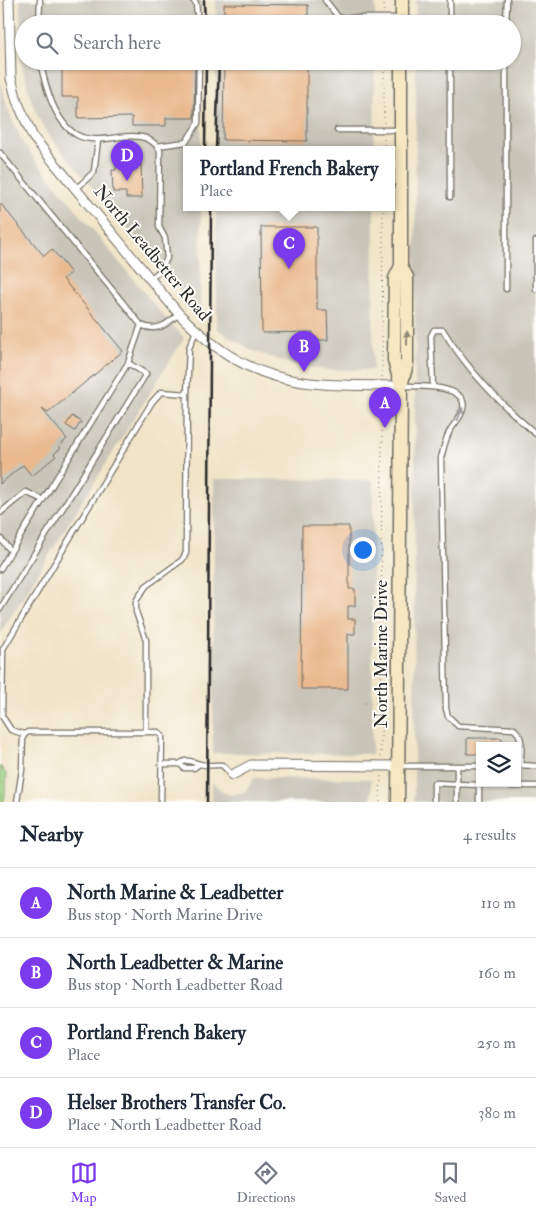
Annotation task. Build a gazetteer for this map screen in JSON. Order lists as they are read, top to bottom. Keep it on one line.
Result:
{"streets":{"main road":["North Marine Drive"],"street":["North Leadbetter Road"]},"crossings":[["North Leadbetter Road","North Marine Drive"]],"page":{"search":"Search here","pins":["D","C","B","A"],"popup":["Portland French Bakery","Place"],"heading":["Nearby","4 results"],"list":[{"mark":"A","name":"North Marine & Leadbetter","note":"Bus stop · North Marine Drive","value":"110 m"},{"mark":"B","name":"North Leadbetter & Marine","note":"Bus stop · North Leadbetter Road","value":"160 m"},{"mark":"C","name":"Portland French Bakery","note":"Place","value":"250 m"},{"mark":"D","name":"Helser Brothers Transfer Co.","note":"Place · North Leadbetter Road","value":"380 m"}],"nav":["Map","Directions","Saved"]}}
